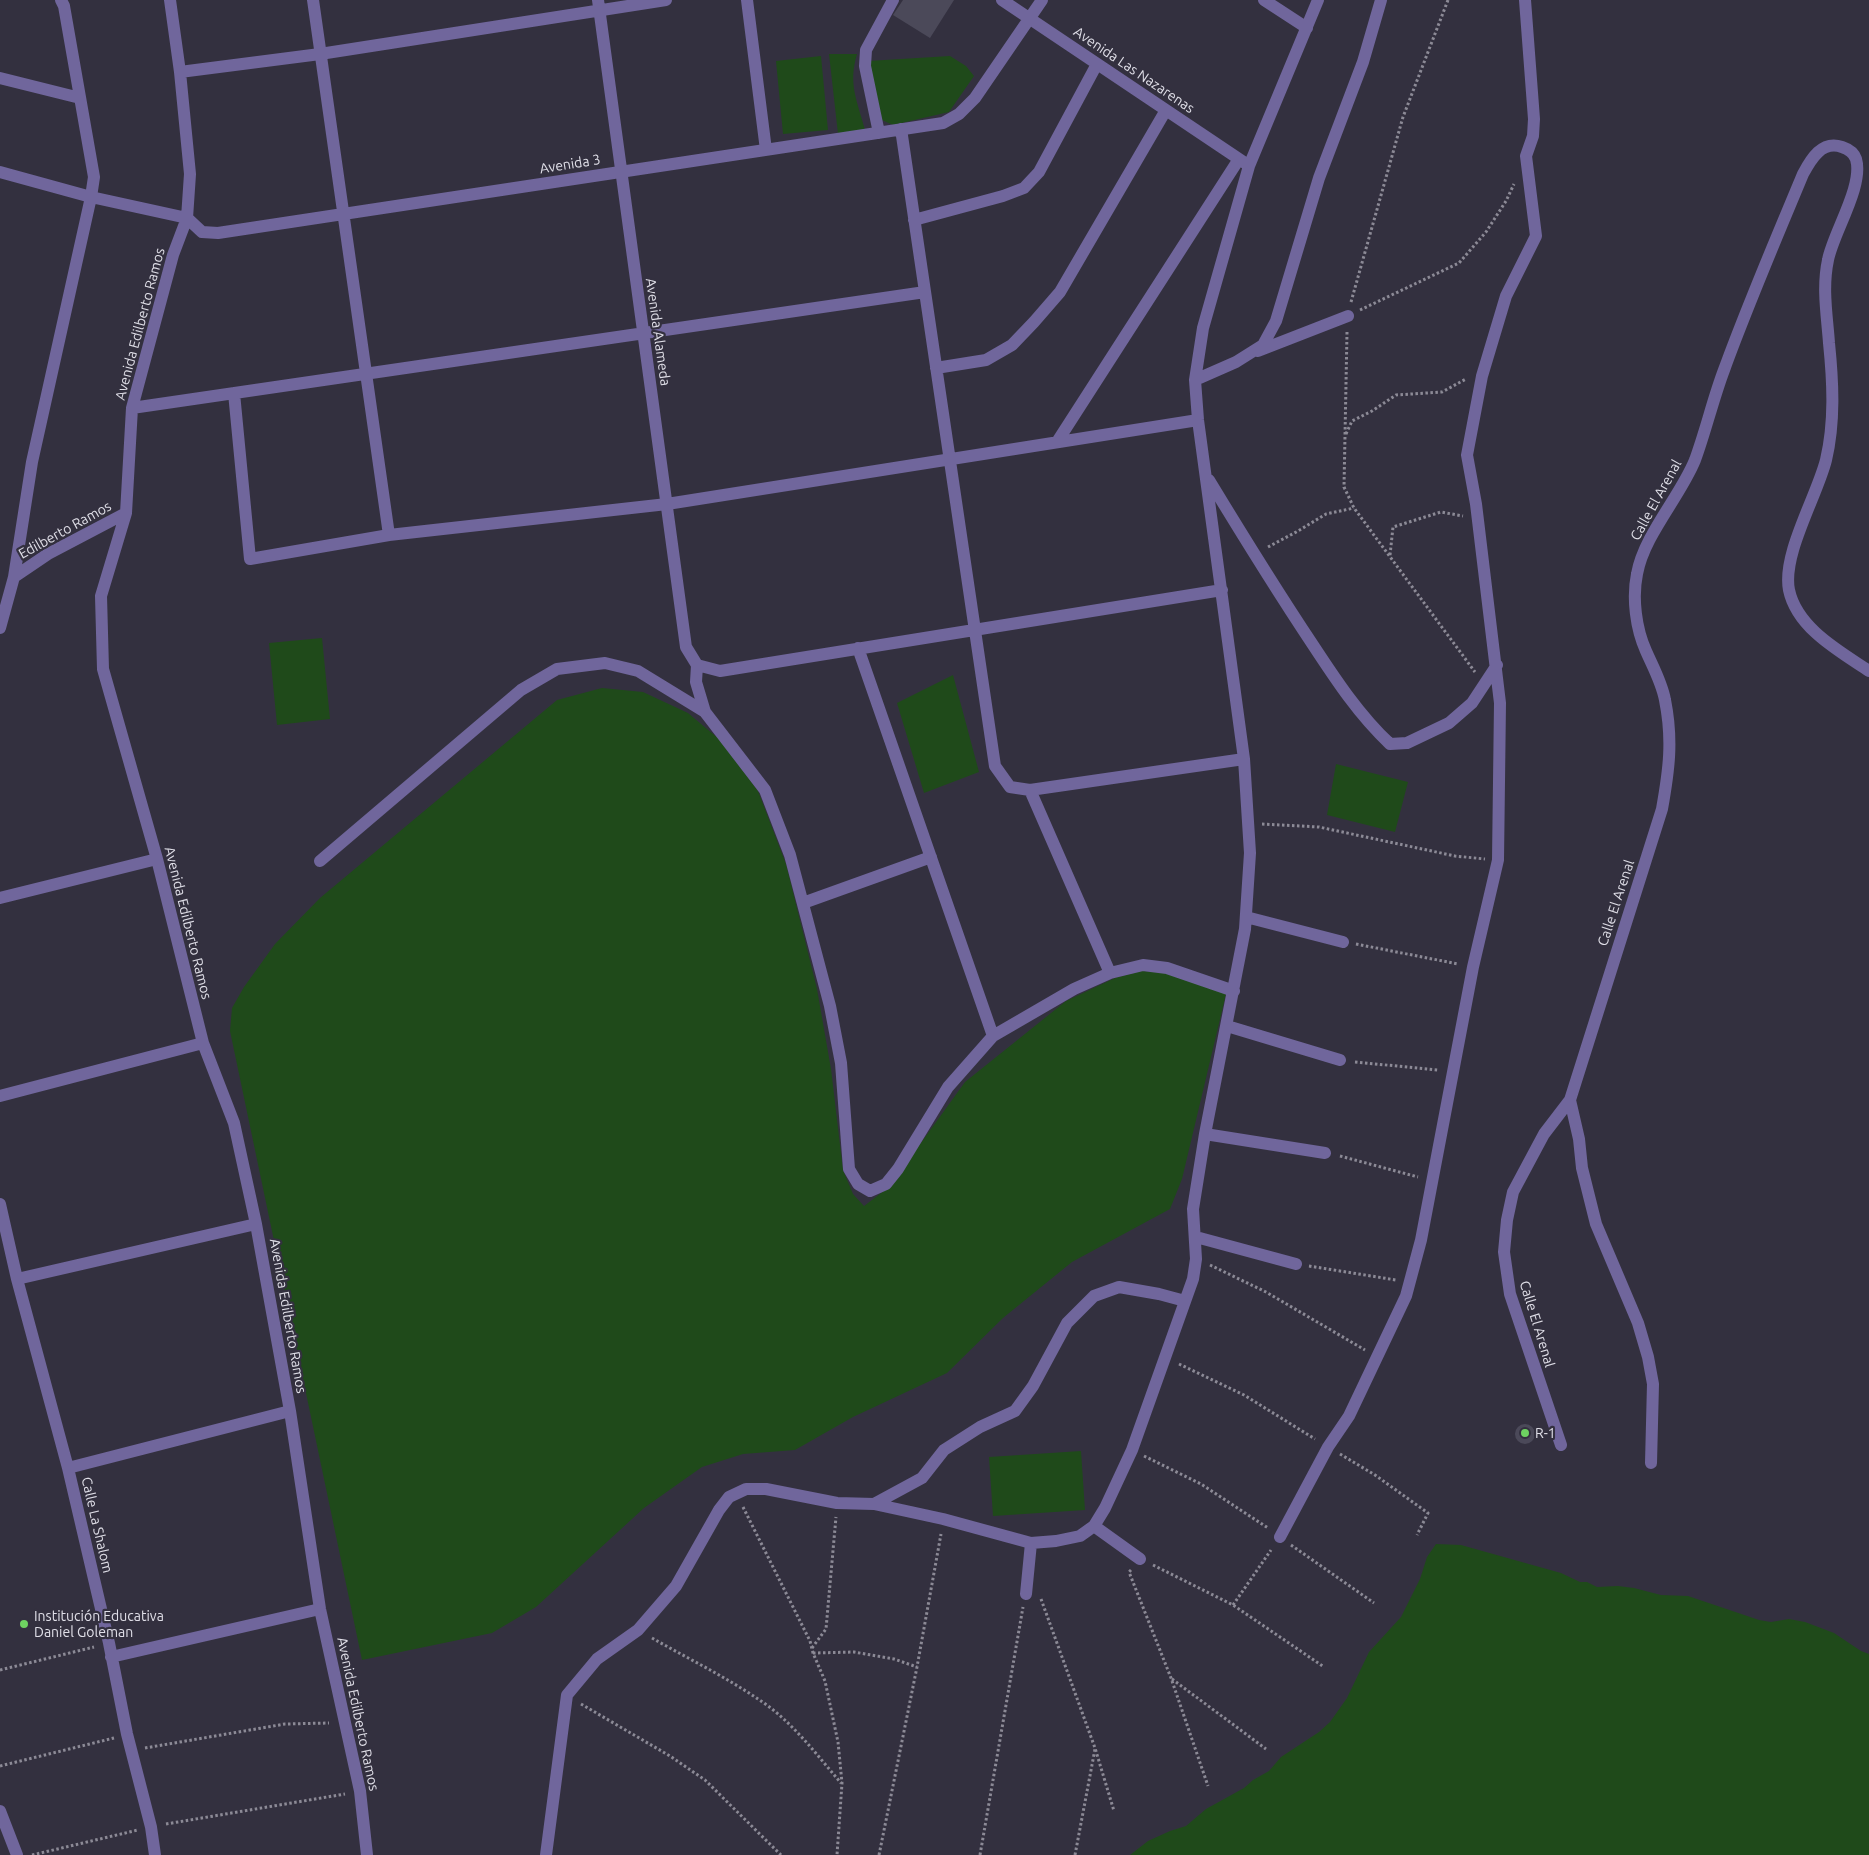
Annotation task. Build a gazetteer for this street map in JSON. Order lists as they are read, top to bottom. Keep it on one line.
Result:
{"streets":{"street":["Avenida Las Nazarenas","Avenida 3","Avenida Edilberto Ramos","Avenida Alameda","Calle El Arenal","Edilberto Ramos","Calle La Shalom"]},"crossings":[["Avenida Las Nazarenas","Avenida 3"],["Avenida 3","Avenida Edilberto Ramos"],["Avenida 3","Avenida Alameda"],["Avenida Edilberto Ramos","Edilberto Ramos"]],"places":["R-1","Institución Educativa Daniel Goleman"]}
